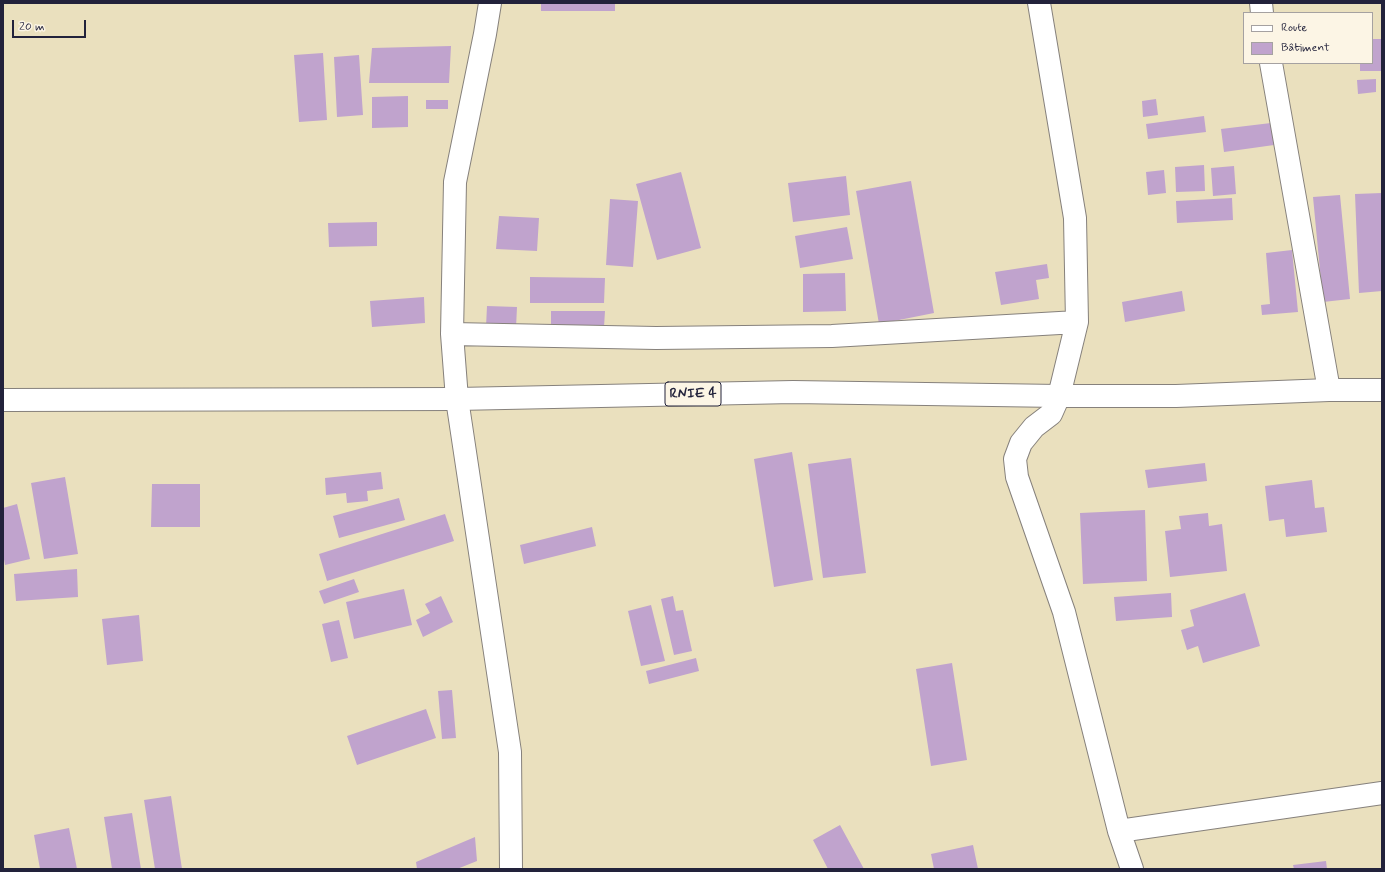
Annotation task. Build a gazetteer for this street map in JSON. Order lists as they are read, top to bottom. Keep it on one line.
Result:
{"streets":{"street":["RNIE 4"]},"legend":["Route","Bâtiment"],"scale_bar":"20 m"}
